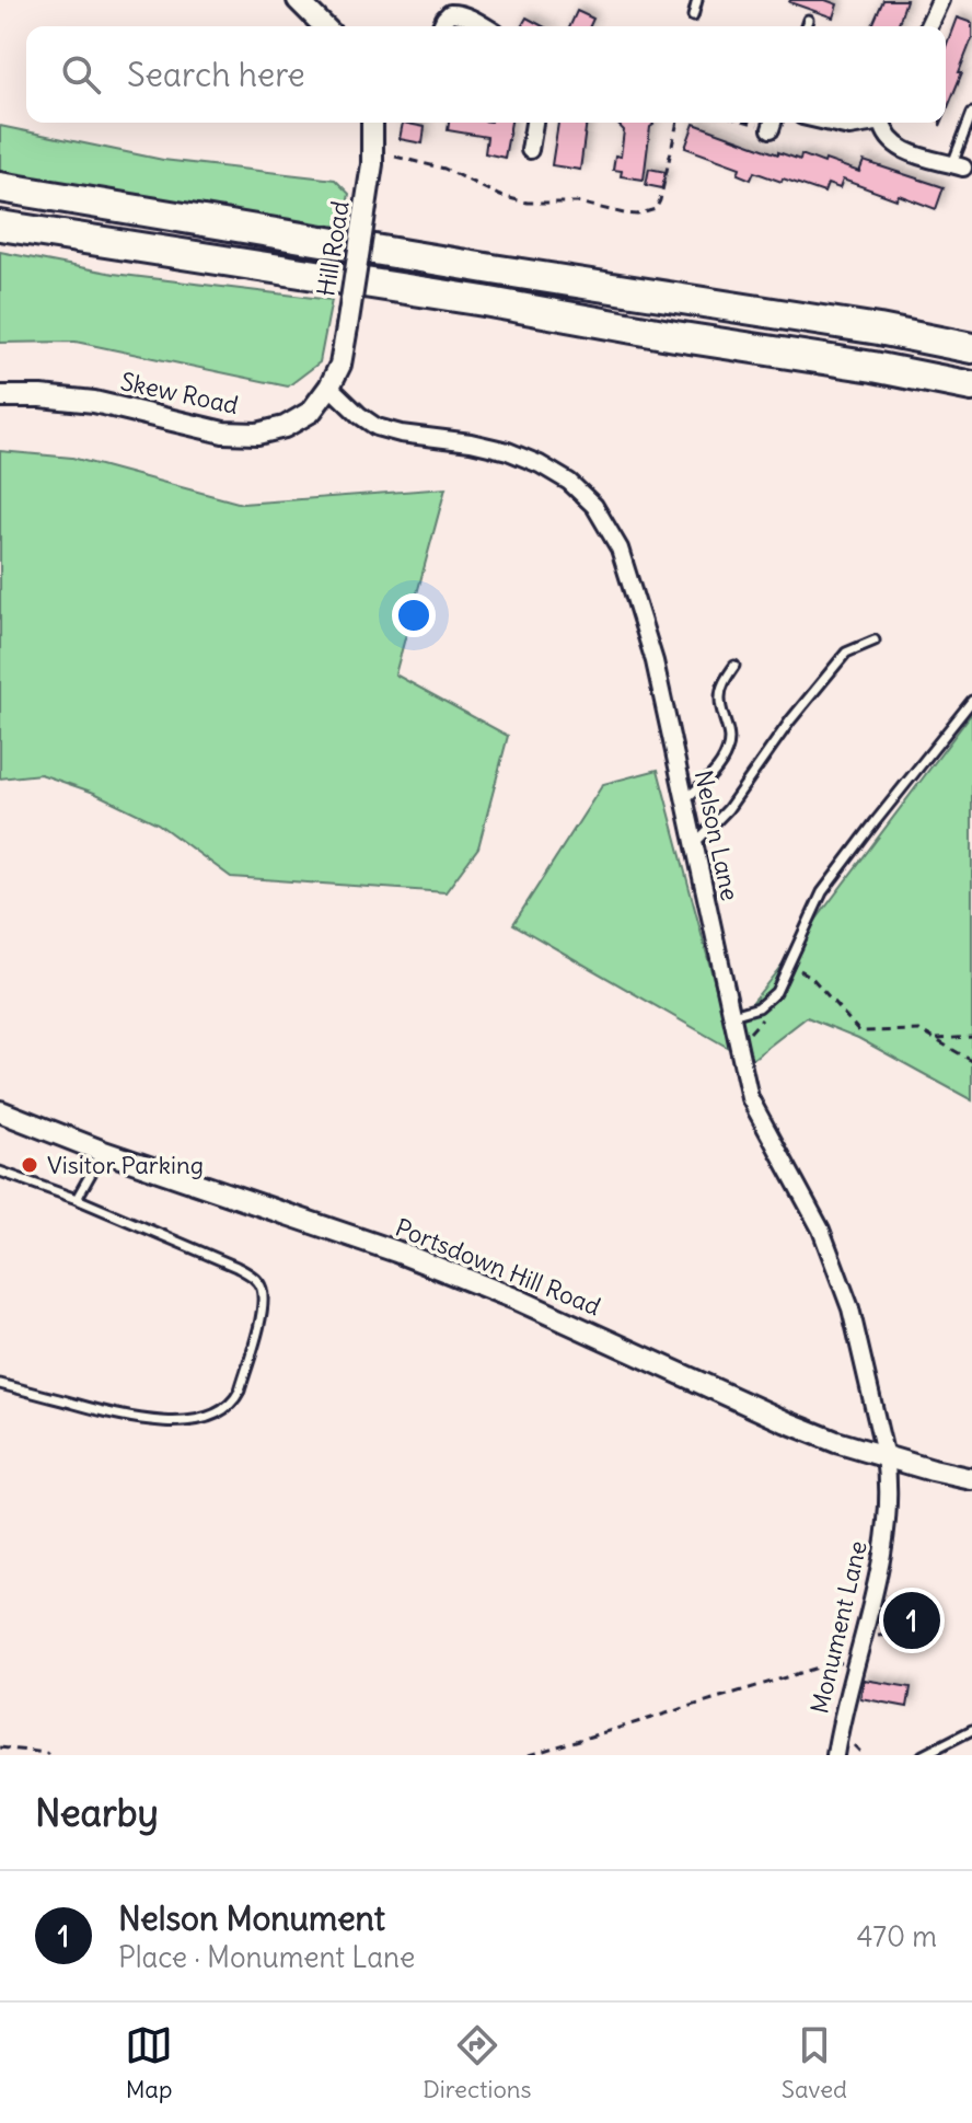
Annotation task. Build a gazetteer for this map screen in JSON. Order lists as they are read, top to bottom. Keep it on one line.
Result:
{"streets":{"street":["Hill Road","Skew Road","Nelson Lane","Portsdown Hill Road","Monument Lane"]},"crossings":[["Hill Road","Skew Road"],["Hill Road","Nelson Lane"],["Skew Road","Nelson Lane"],["Nelson Lane","Portsdown Hill Road"],["Nelson Lane","Monument Lane"],["Portsdown Hill Road","Monument Lane"]],"places":["Visitor Parking"],"page":{"search":"Search here","pins":"1","heading":"Nearby","list":[{"mark":"1","name":"Nelson Monument","note":"Place · Monument Lane","value":"470 m"}],"nav":["Map","Directions","Saved"]}}
